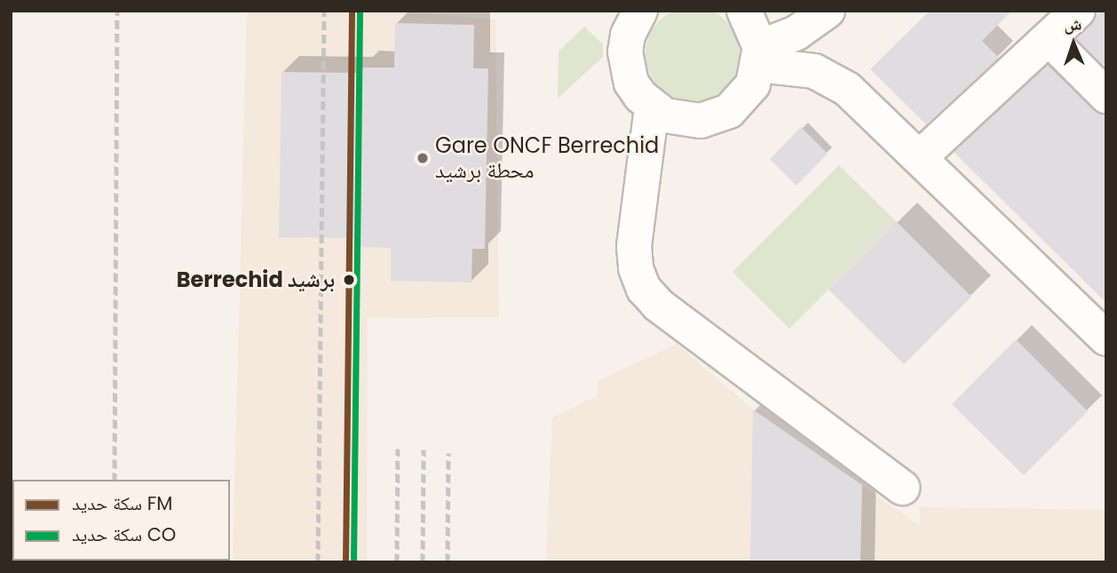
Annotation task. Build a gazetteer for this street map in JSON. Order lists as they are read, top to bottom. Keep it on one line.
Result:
{"places":["Gare ONCF Berrechid محطة برشيد","Berrechid برشيد"],"lines":["rail line FM","rail line CO"],"legend":["سكة حديد FM","سكة حديد CO"],"north":"top"}
